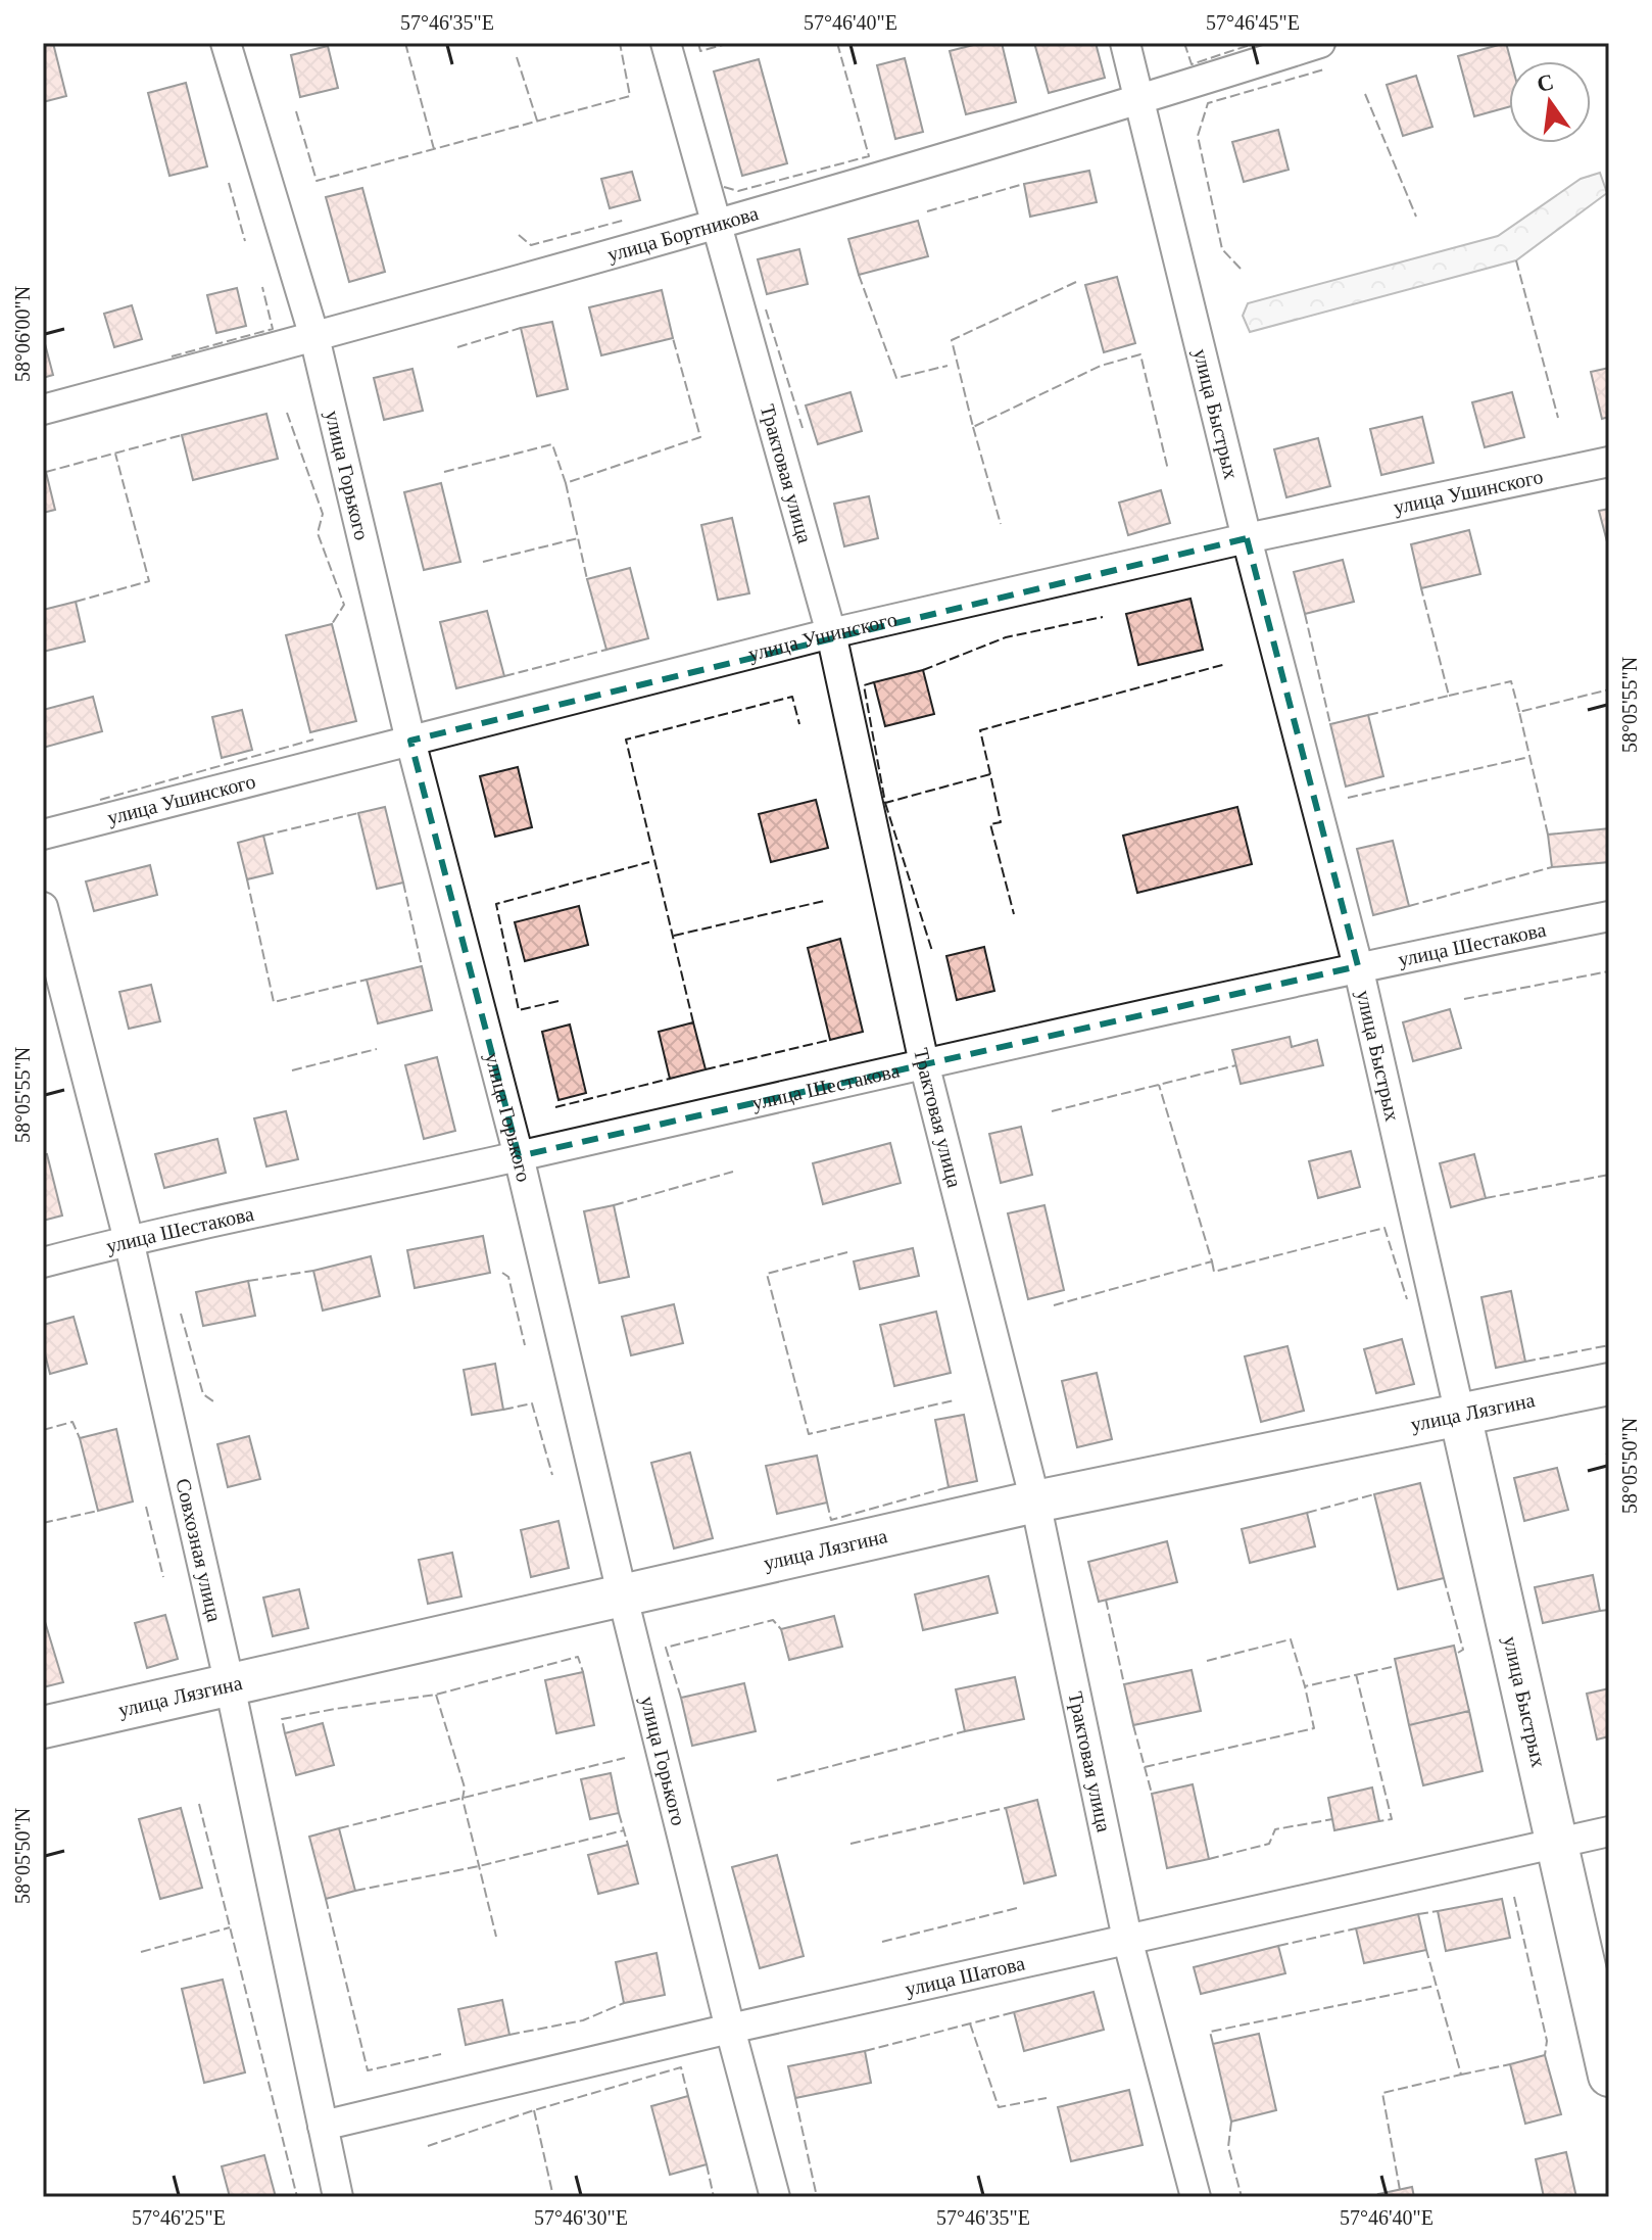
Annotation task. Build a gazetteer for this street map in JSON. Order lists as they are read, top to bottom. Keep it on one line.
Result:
{"streets":{"main road":["улица Быстрых","улица Лязгина"],"street":["улица Бортникова","Трактовая улица","улица Горького","улица Ушинского","улица Шестакова","Совхозная улица","улица Шатова"]},"crossings":[["улица Бортникова","улица Быстрых"],["улица Бортникова","Трактовая улица"],["улица Бортникова","улица Горького"],["улица Быстрых","улица Ушинского"],["улица Быстрых","улица Шестакова"],["улица Быстрых","улица Лязгина"],["улица Быстрых","улица Шатова"],["Трактовая улица","улица Ушинского"],["Трактовая улица","улица Шестакова"],["Трактовая улица","улица Лязгина"],["Трактовая улица","улица Шатова"],["улица Горького","улица Ушинского"],["улица Горького","улица Шестакова"],["улица Горького","улица Лязгина"],["улица Горького","улица Шатова"],["улица Шестакова","Совхозная улица"],["улица Лязгина","Совхозная улица"],["Совхозная улица","улица Шатова"]],"north":"top","coordinates":["57°46'35\"E","57°46'40\"E","57°46'45\"E","58°06'00\"N","58°05'55\"N","58°05'50\"N","57°46'25\"E","57°46'30\"E"]}
